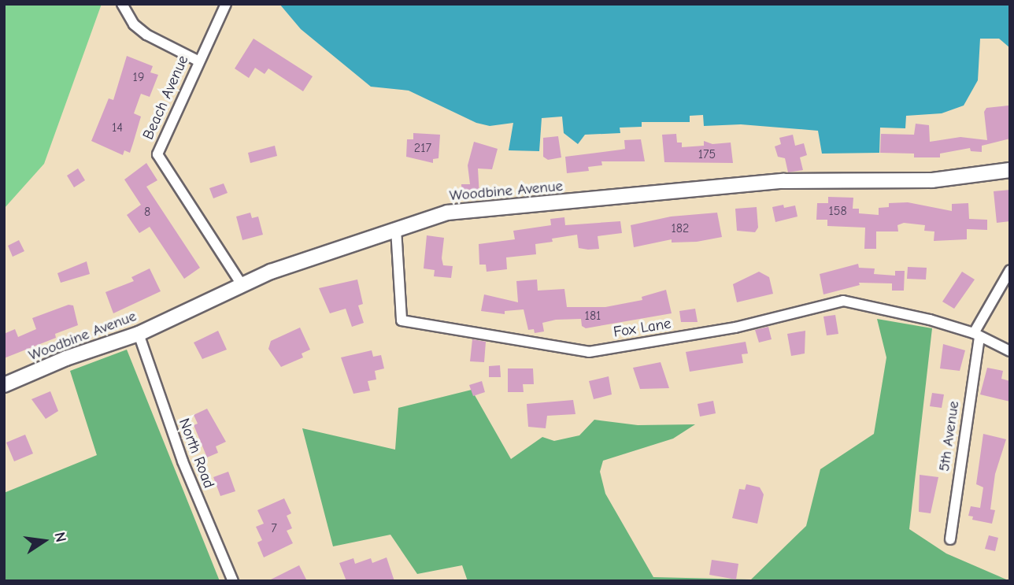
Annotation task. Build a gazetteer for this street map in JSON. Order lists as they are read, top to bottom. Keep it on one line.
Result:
{"streets":{"main road":["Woodbine Avenue"],"street":["Beach Avenue","Fox Lane","5th Avenue","North Road"]},"crossings":[["Beach Avenue","Woodbine Avenue"],["Woodbine Avenue","Fox Lane"],["Woodbine Avenue","North Road"],["Fox Lane","5th Avenue"]],"house_numbers":["19","14","217","175","158","8","182","181","7"],"north":"right"}
